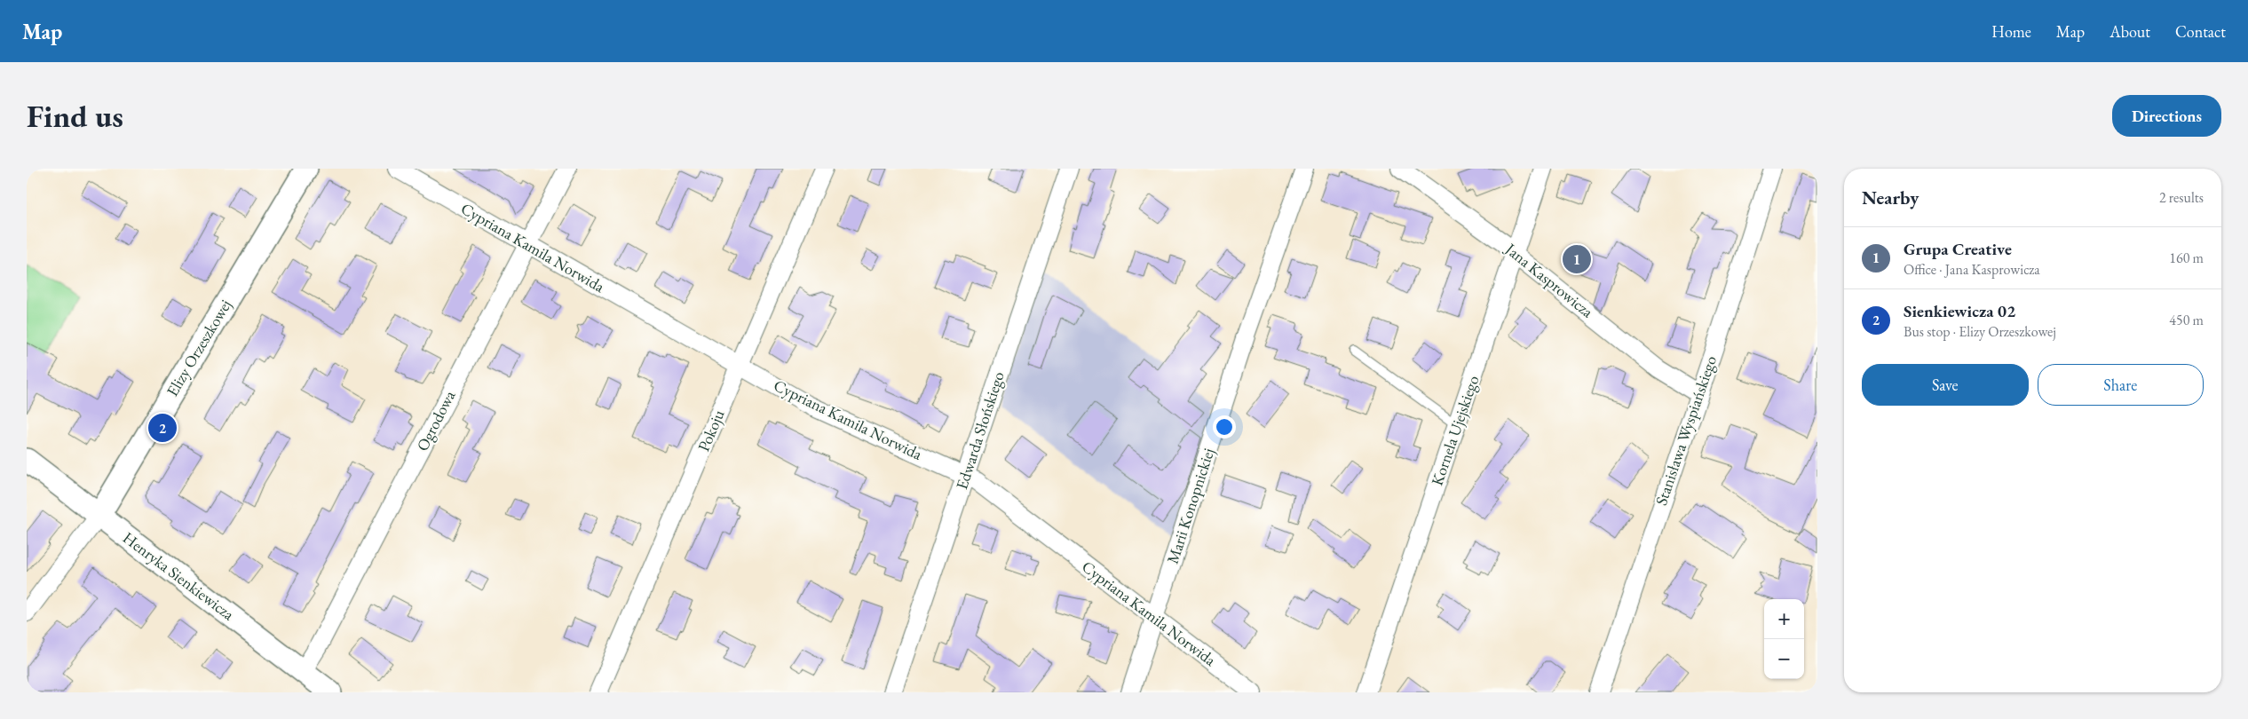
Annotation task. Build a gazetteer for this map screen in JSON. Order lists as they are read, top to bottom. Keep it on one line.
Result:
{"streets":{"street":["Cypriana Kamila Norwida","Jana Kasprowicza","Elizy Orzeszkowej","Ogrodowa","Pokoju","Edwarda Słońskiego","Kornela Ujejskiego","Stanisława Wyspiańskiego","Marii Konopnickiej","Henryka Sienkiewicza"]},"crossings":[["Cypriana Kamila Norwida","Ogrodowa"],["Cypriana Kamila Norwida","Pokoju"],["Cypriana Kamila Norwida","Edwarda Słońskiego"],["Cypriana Kamila Norwida","Marii Konopnickiej"],["Jana Kasprowicza","Kornela Ujejskiego"],["Jana Kasprowicza","Stanisława Wyspiańskiego"],["Elizy Orzeszkowej","Henryka Sienkiewicza"],["Ogrodowa","Henryka Sienkiewicza"]],"page":{"header":"Map","nav":["Home","Map","About","Contact"],"buttons":["Directions",["Save","Share"]],"title":"Find us","heading":["Nearby","2 results"],"list":[{"mark":"1","name":"Grupa Creative","note":"Office · Jana Kasprowicza","value":"160 m"},{"mark":"2","name":"Sienkiewicza 02","note":"Bus stop · Elizy Orzeszkowej","value":"450 m"}],"pins":["1","2"],"map_buttons":["+","−"]}}
